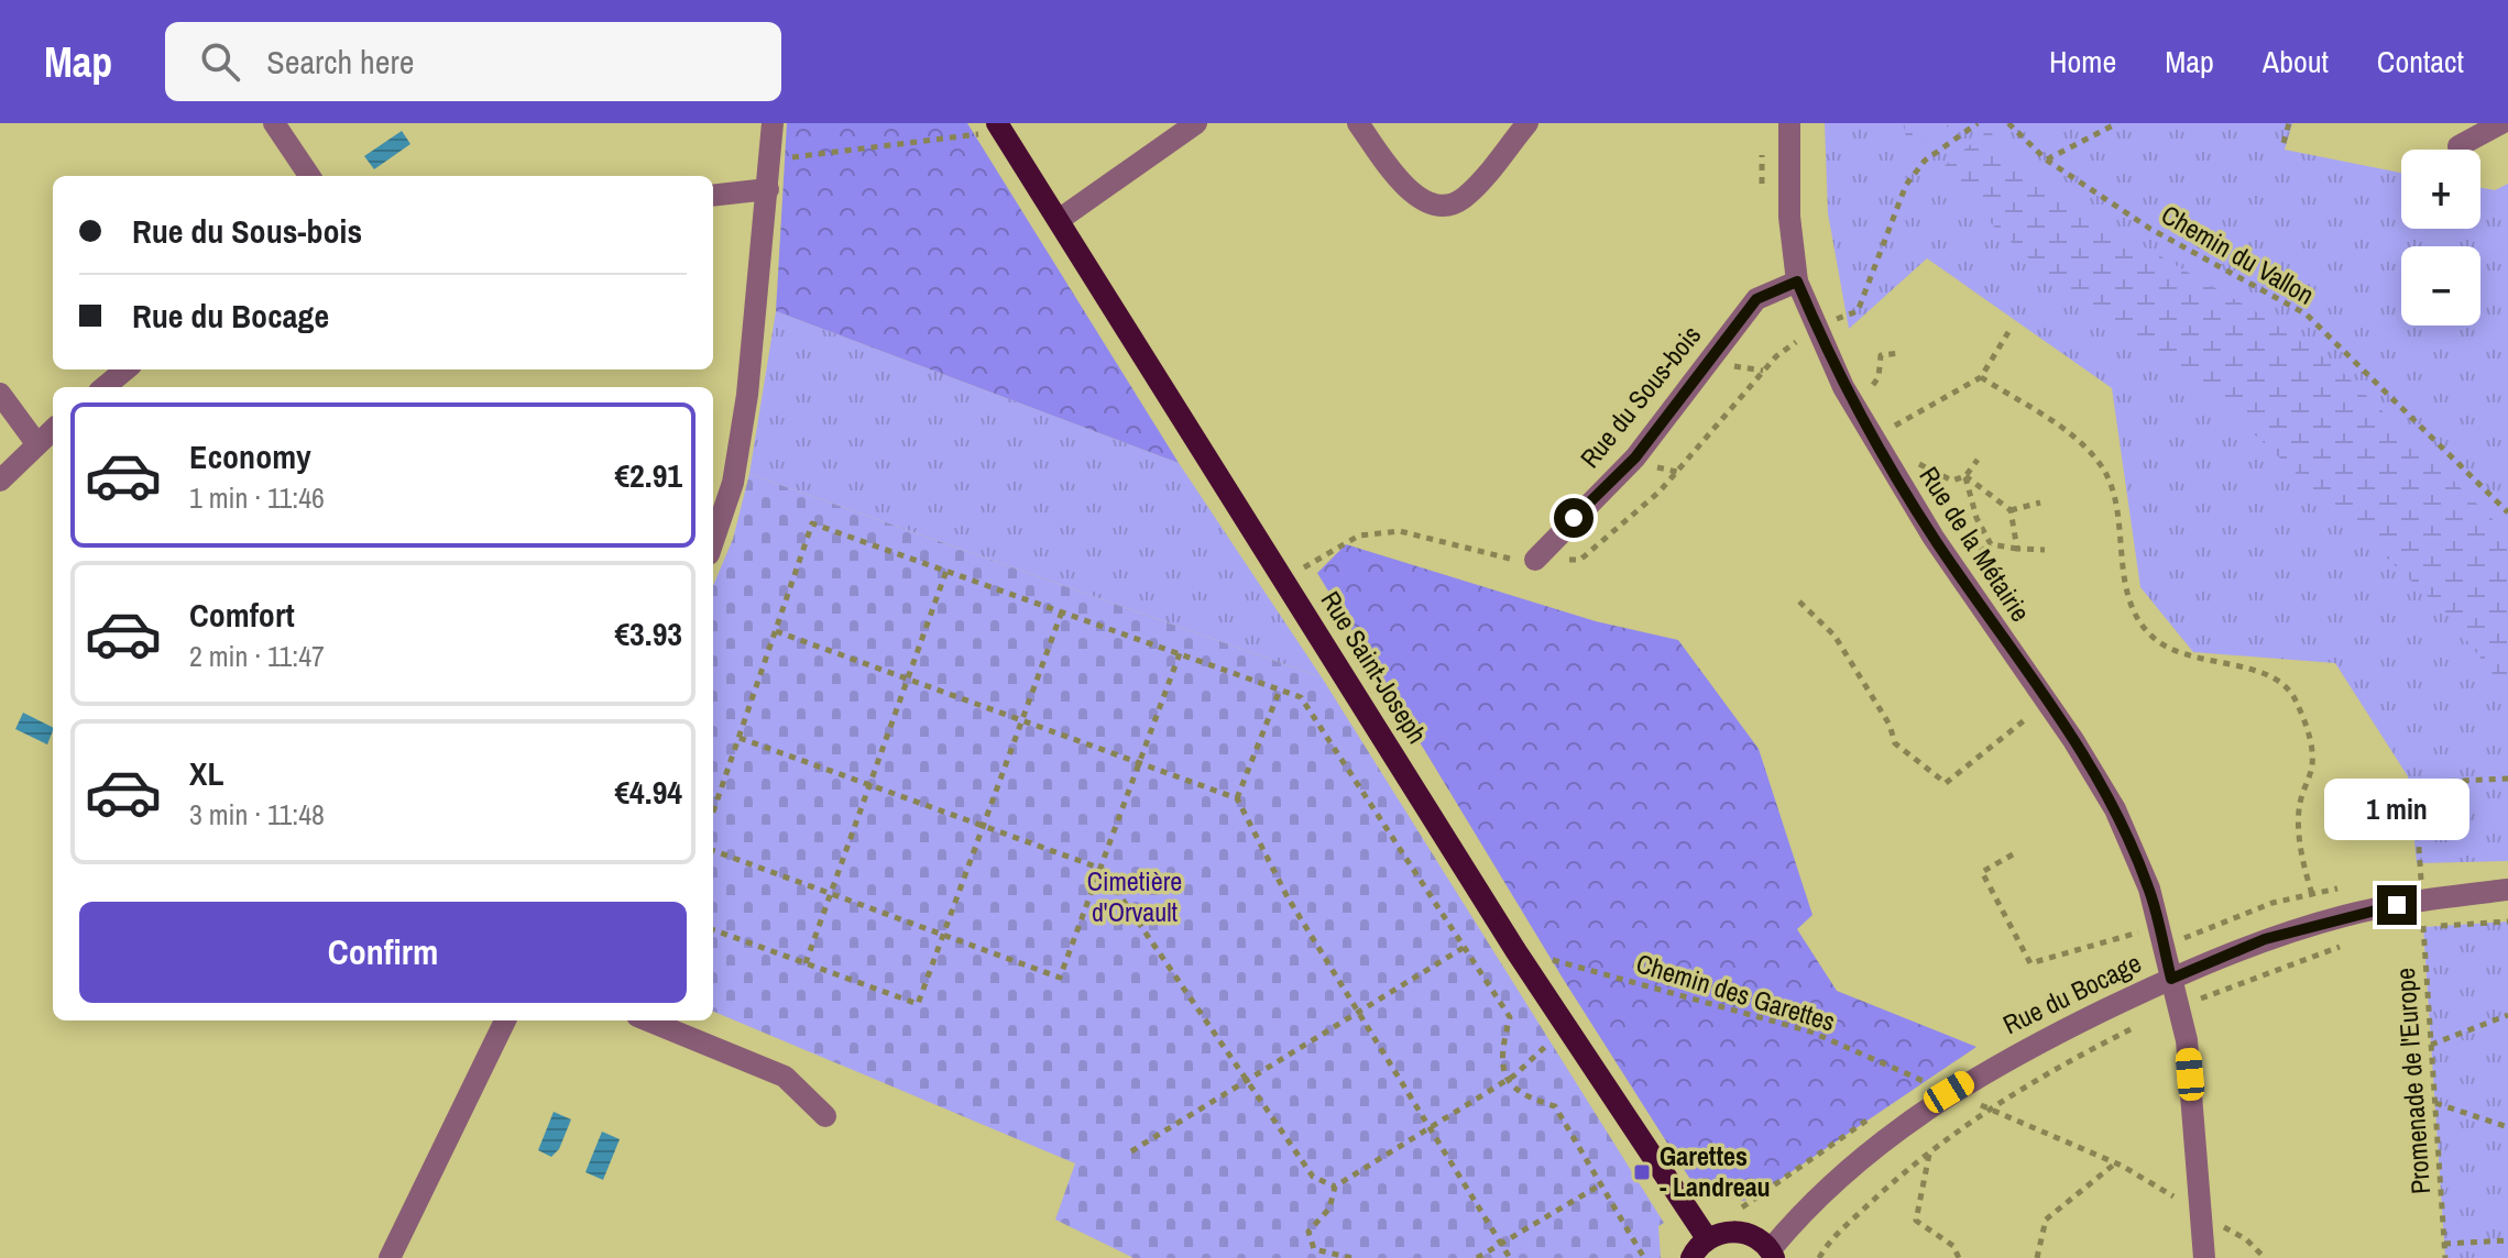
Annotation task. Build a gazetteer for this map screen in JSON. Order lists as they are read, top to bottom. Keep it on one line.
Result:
{"streets":{"main road":["Rue Saint-Joseph"],"street":["Rue du Sous-bois","Rue de la Métairie","Rue du Bocage"],"path":["Chemin du Vallon","Chemin des Garettes","Promenade de l'Europe"]},"crossings":[["Rue du Sous-bois","Rue de la Métairie"],["Rue de la Métairie","Chemin des Garettes"],["Rue de la Métairie","Rue du Bocage"],["Rue Saint-Joseph","Chemin des Garettes"],["Chemin des Garettes","Rue du Bocage"],["Rue du Bocage","Promenade de l'Europe"]],"parks":["Cimetière d'Orvault"],"places":{"transit":["Garettes - Landreau"]},"page":{"header":"Map","search":"Search here","nav":["Home","Map","About","Contact"],"map_buttons":["+","−"],"banner":["Rue du Sous-bois","Rue du Bocage"],"list":[{"name":"Economy","note":"1 min · 11:46","value":"€2.91"},{"name":"Comfort","note":"2 min · 11:47","value":"€3.93"},{"name":"XL","note":"3 min · 11:48","value":"€4.94"}],"bubble":"1 min","buttons":"Confirm"}}
